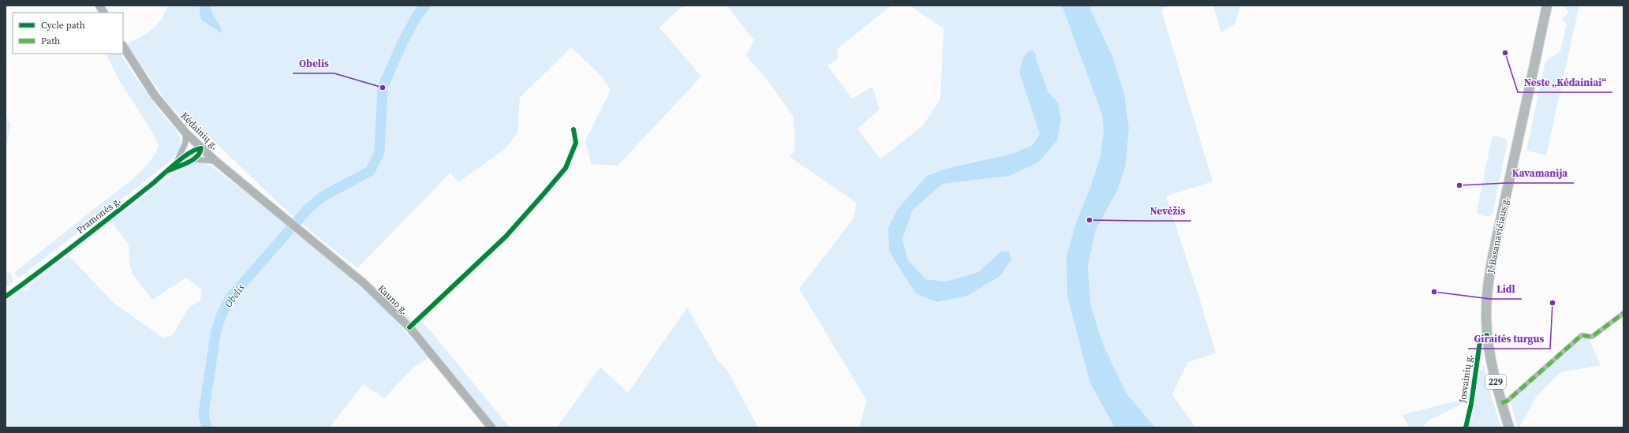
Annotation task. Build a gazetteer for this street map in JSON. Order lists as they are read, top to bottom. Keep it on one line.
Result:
{"streets":{"main road":["Kėdainių g.","J. Basanavičiaus g.","Kauno g.","229"],"street":["Pramonės g.","Josvainių g."]},"crossings":[["Kėdainių g.","Pramonės g."],["Kėdainių g.","Kauno g."],["J. Basanavičiaus g.","Josvainių g."]],"water":["Obelis"],"places":["Neste „Kėdainiai“","Obelis","Kavamanija","Nevėžis","Lidl","Giraitės turgus"],"legend":["Cycle path","Path"]}
